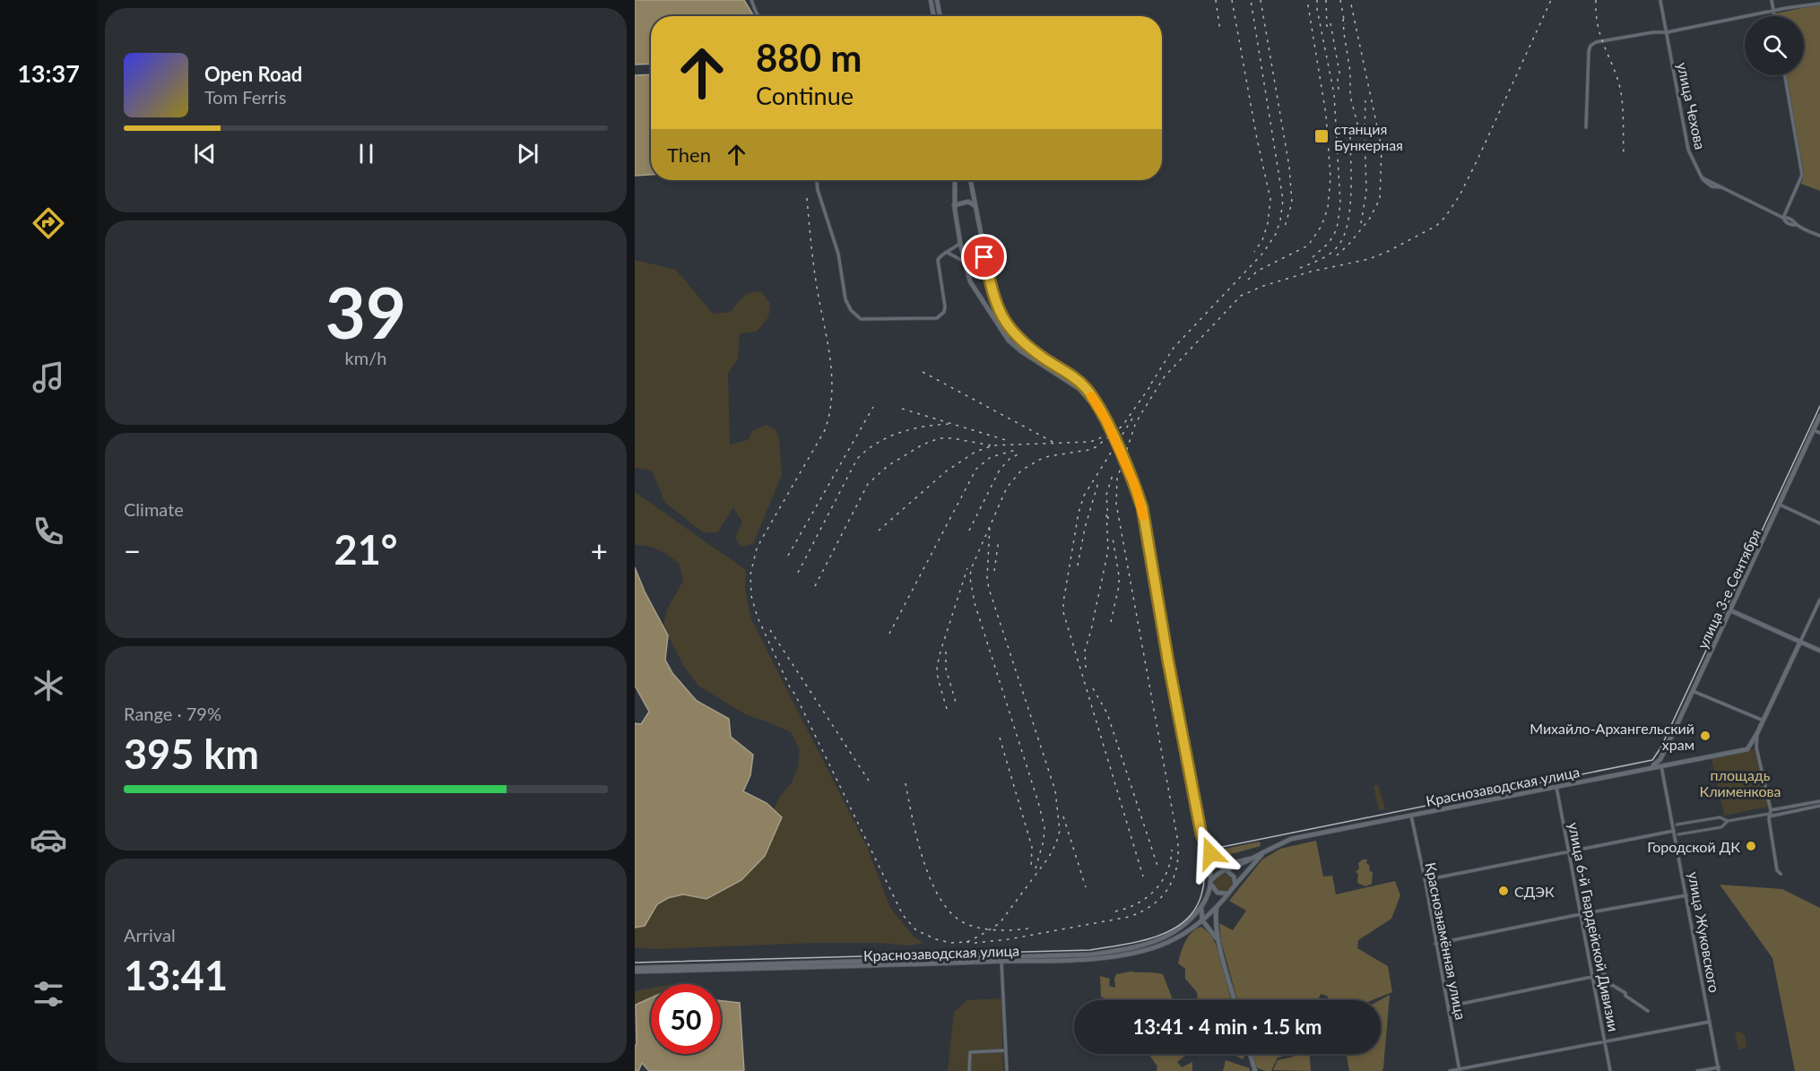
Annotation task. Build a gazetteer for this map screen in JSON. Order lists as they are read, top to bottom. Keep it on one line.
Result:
{"streets":{"main road":["улица 3-е Сентября","Краснозаводская улица"],"street":["улица Чехова","улица 6-й Гвардейской Дивизии","улица Жуковского","Краснознамённая улица"]},"crossings":[["улица 3-е Сентября","Краснозаводская улица"],["Краснозаводская улица","улица 6-й Гвардейской Дивизии"],["Краснозаводская улица","улица Жуковского"],["Краснозаводская улица","Краснознамённая улица"]],"parks":["площадь Клименкова"],"places":{"transit":["станция Бункерная"],"other":["Михайло-Архангельский храм","Городской ДК","СДЭК"]},"page":{"tabs":"13:37","turn":["880 m","Continue"],"song":["Open Road","Tom Ferris"],"then":"Then","tile":[["39","km/h"],"Climate",["Range · 79%","395 km"],["Arrival","13:41"]],"heat":["−","21°","+"],"limit":"50","trip":"13:41 · 4 min · 1.5 km"}}
